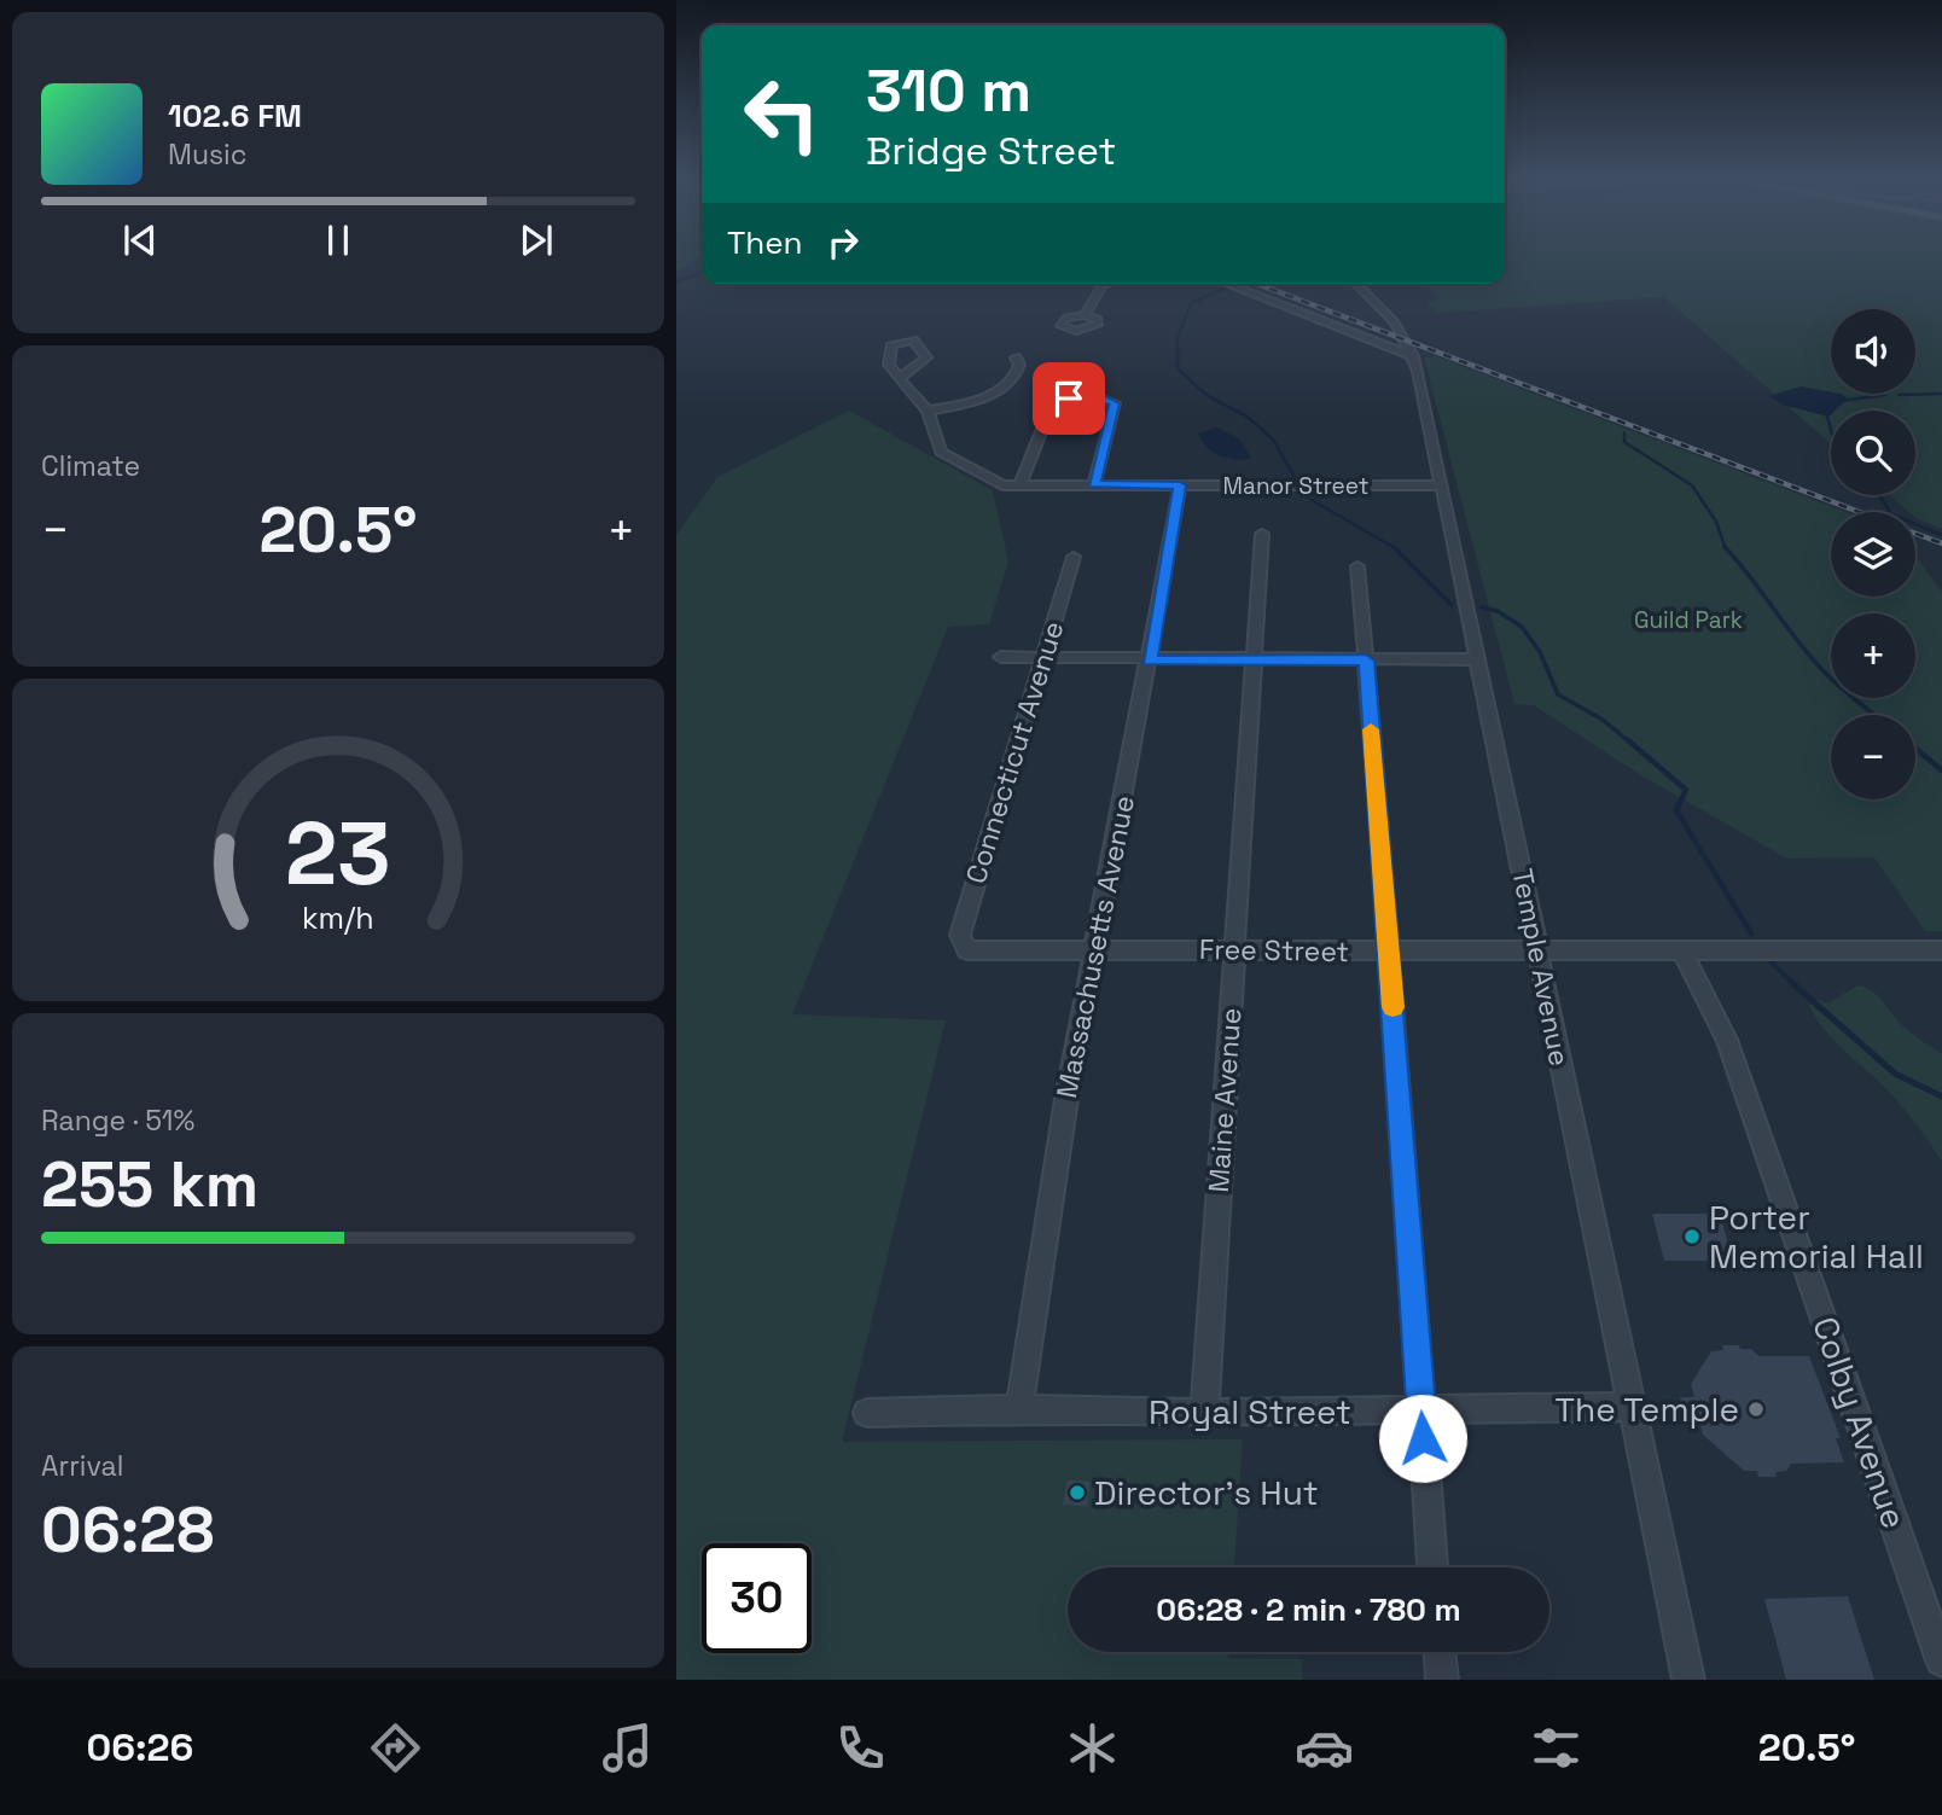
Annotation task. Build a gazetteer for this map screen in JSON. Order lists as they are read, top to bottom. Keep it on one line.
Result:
{"streets":{"street":["Manor Street","Connecticut Avenue","Massachusetts Avenue","Free Street","Temple Avenue","Maine Avenue","Royal Street","Colby Avenue"]},"crossings":[["Manor Street","Massachusetts Avenue"],["Manor Street","Temple Avenue"],["Connecticut Avenue","Free Street"],["Massachusetts Avenue","Free Street"],["Massachusetts Avenue","Royal Street"],["Free Street","Temple Avenue"],["Free Street","Maine Avenue"],["Free Street","Colby Avenue"],["Temple Avenue","Royal Street"],["Maine Avenue","Royal Street"]],"parks":["Guild Park"],"places":["Porter Memorial Hall","The Temple","Director's Hut"],"page":{"turn":["310 m","Bridge Street"],"song":["102.6 FM","Music"],"then":"Then","map_buttons":["+","−"],"tile":["Climate",["Range · 51%","255 km"],["Arrival","06:28"]],"heat":["−","20.5°","+"],"limit":"30","trip":"06:28 · 2 min · 780 m","tabs":["06:26","20.5°"],"gauge":["23","km/h"]}}
